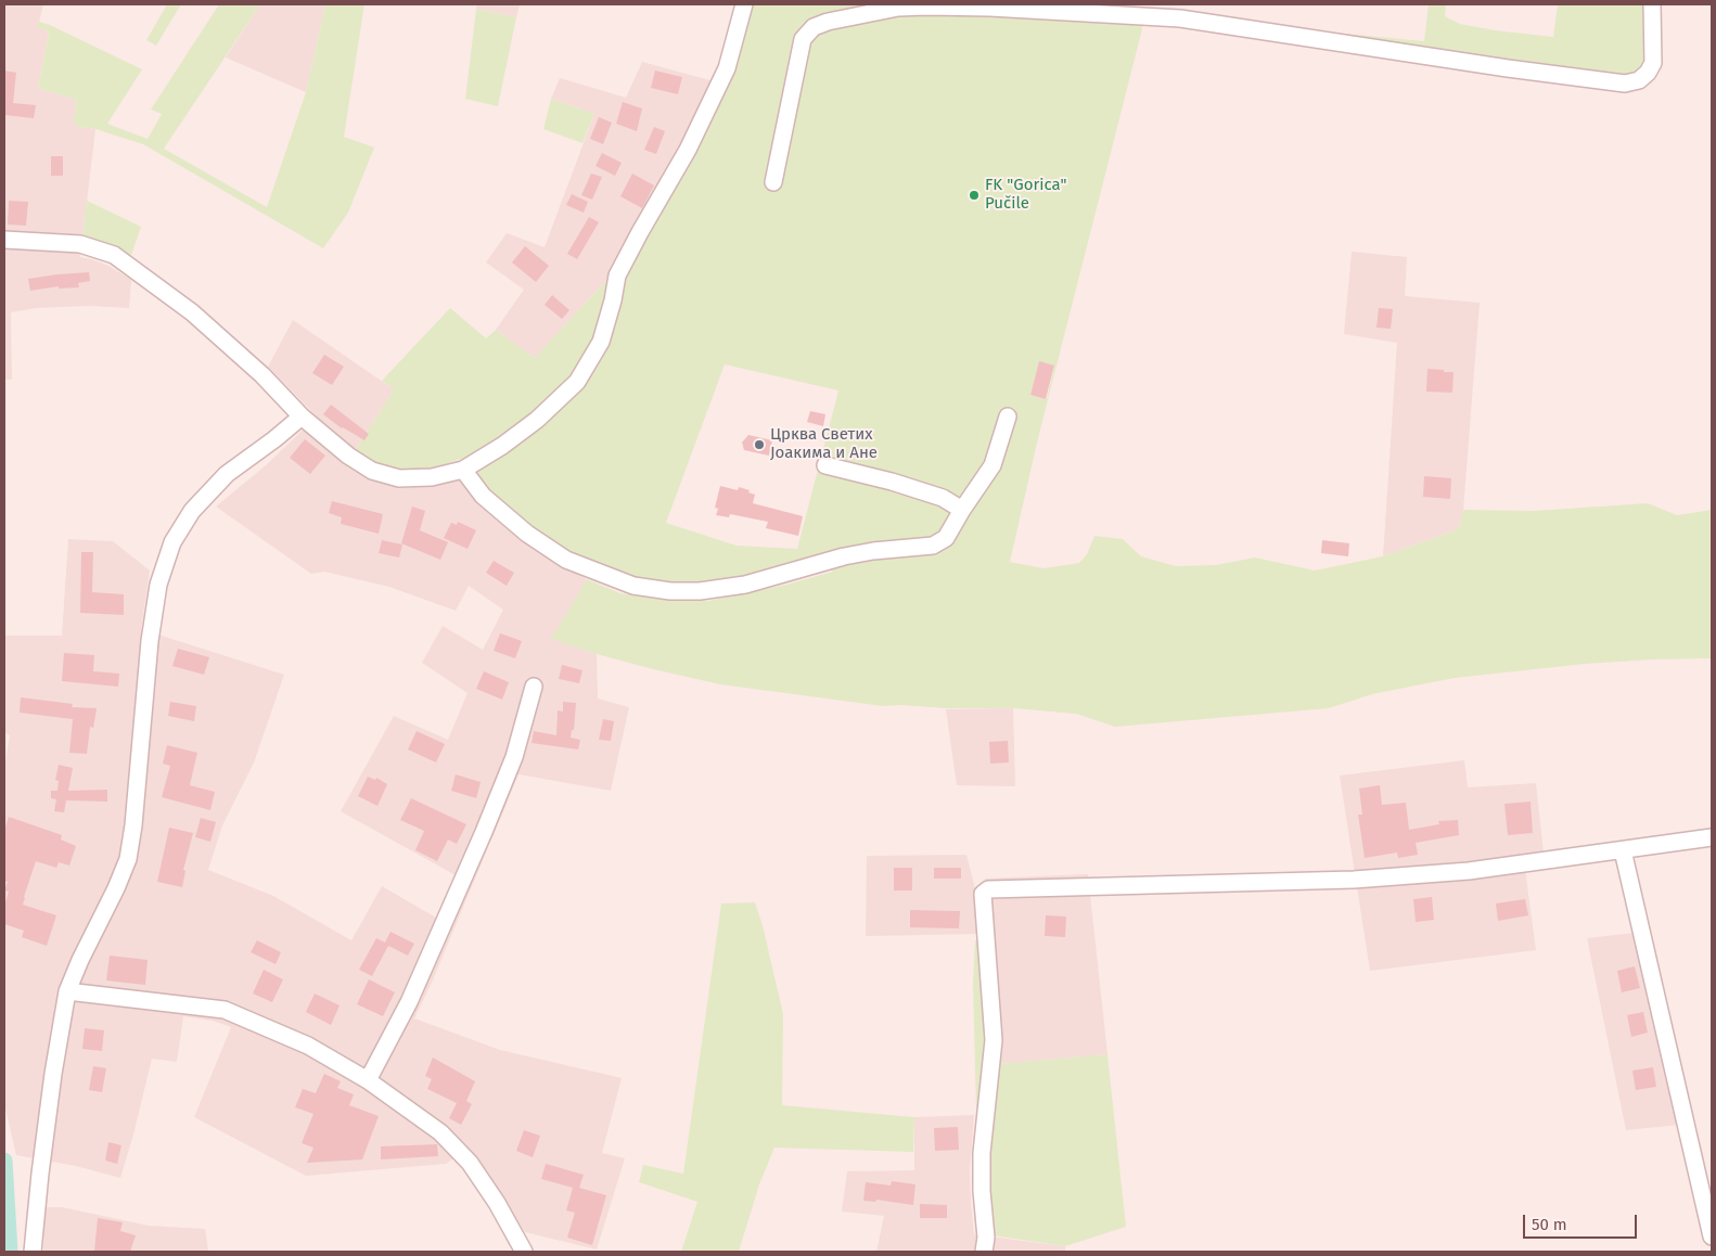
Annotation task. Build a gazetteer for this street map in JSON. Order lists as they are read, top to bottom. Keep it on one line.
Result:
{"places":["FK \"Gorica\" Pučile","Црква Светих Јоакима и Ане"],"scale_bar":"50 m"}
